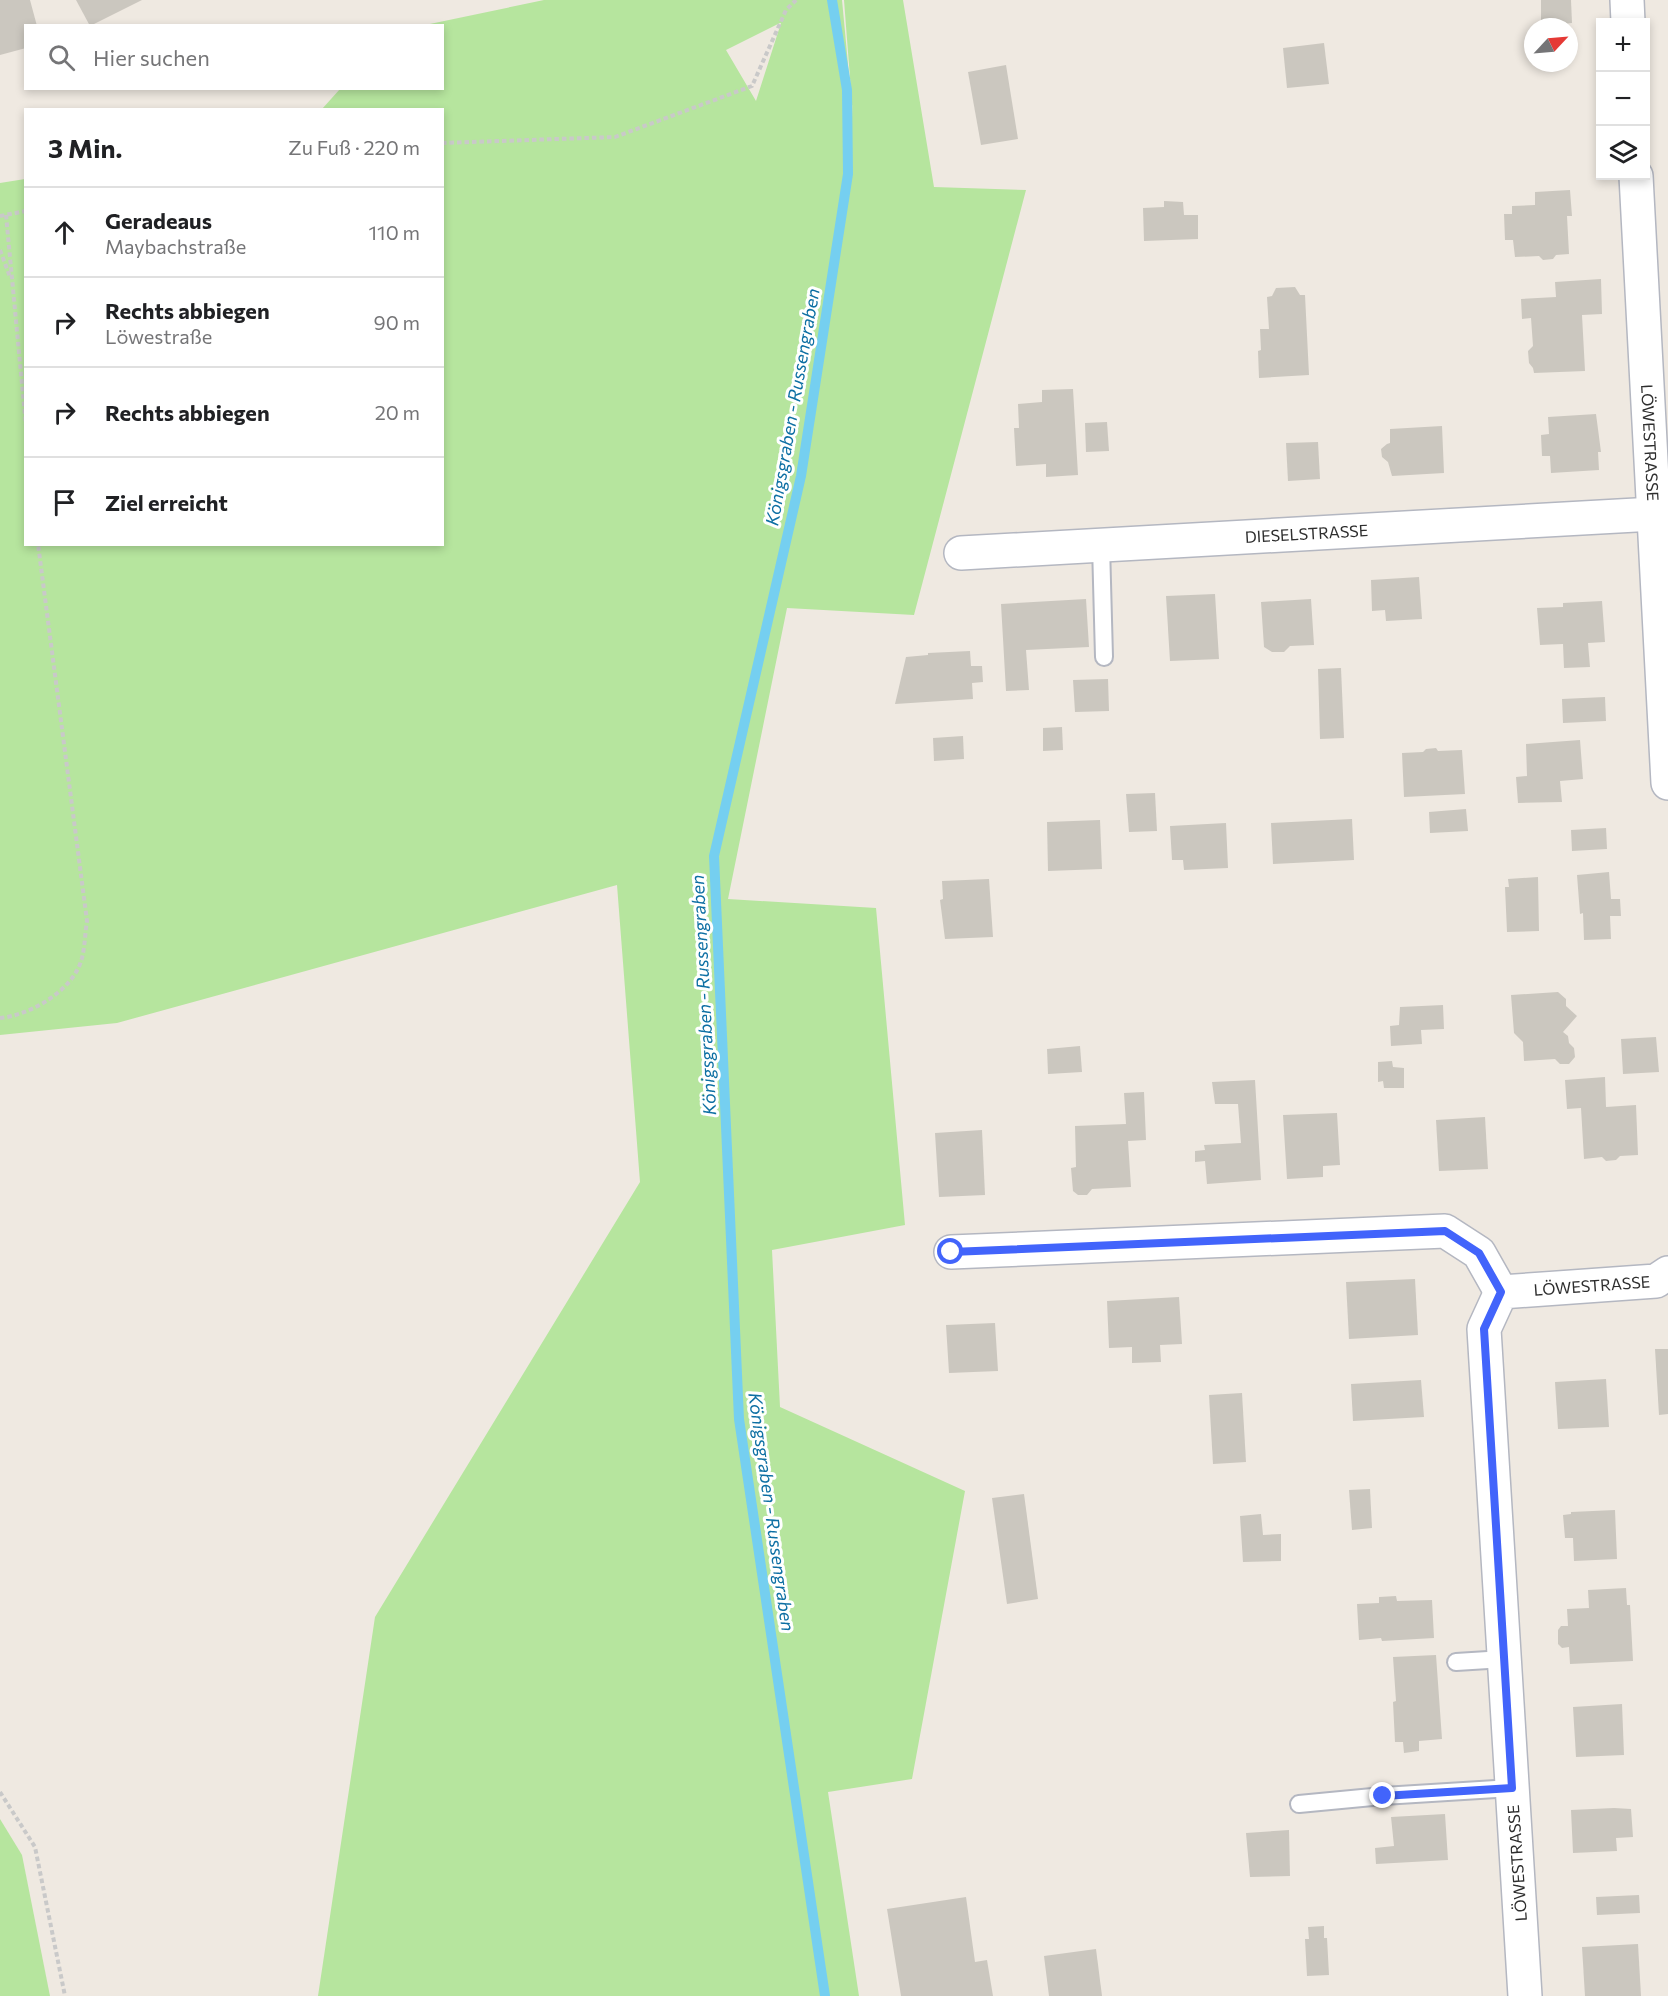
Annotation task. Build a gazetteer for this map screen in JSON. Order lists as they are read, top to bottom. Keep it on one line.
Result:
{"streets":{"street":["LÖWESTRASSE","DIESELSTRASSE"]},"crossings":[["LÖWESTRASSE","DIESELSTRASSE"]],"water":["Königsgraben - Russengraben"],"north":"top right","page":{"map_buttons":["+","−"],"search":"Hier suchen","heading":["3 Min.","Zu Fuß · 220 m"],"list":[["Geradeaus","Maybachstraße","110 m"],["Rechts abbiegen","Löwestraße","90 m"],["Rechts abbiegen","20 m"],"Ziel erreicht"]}}
